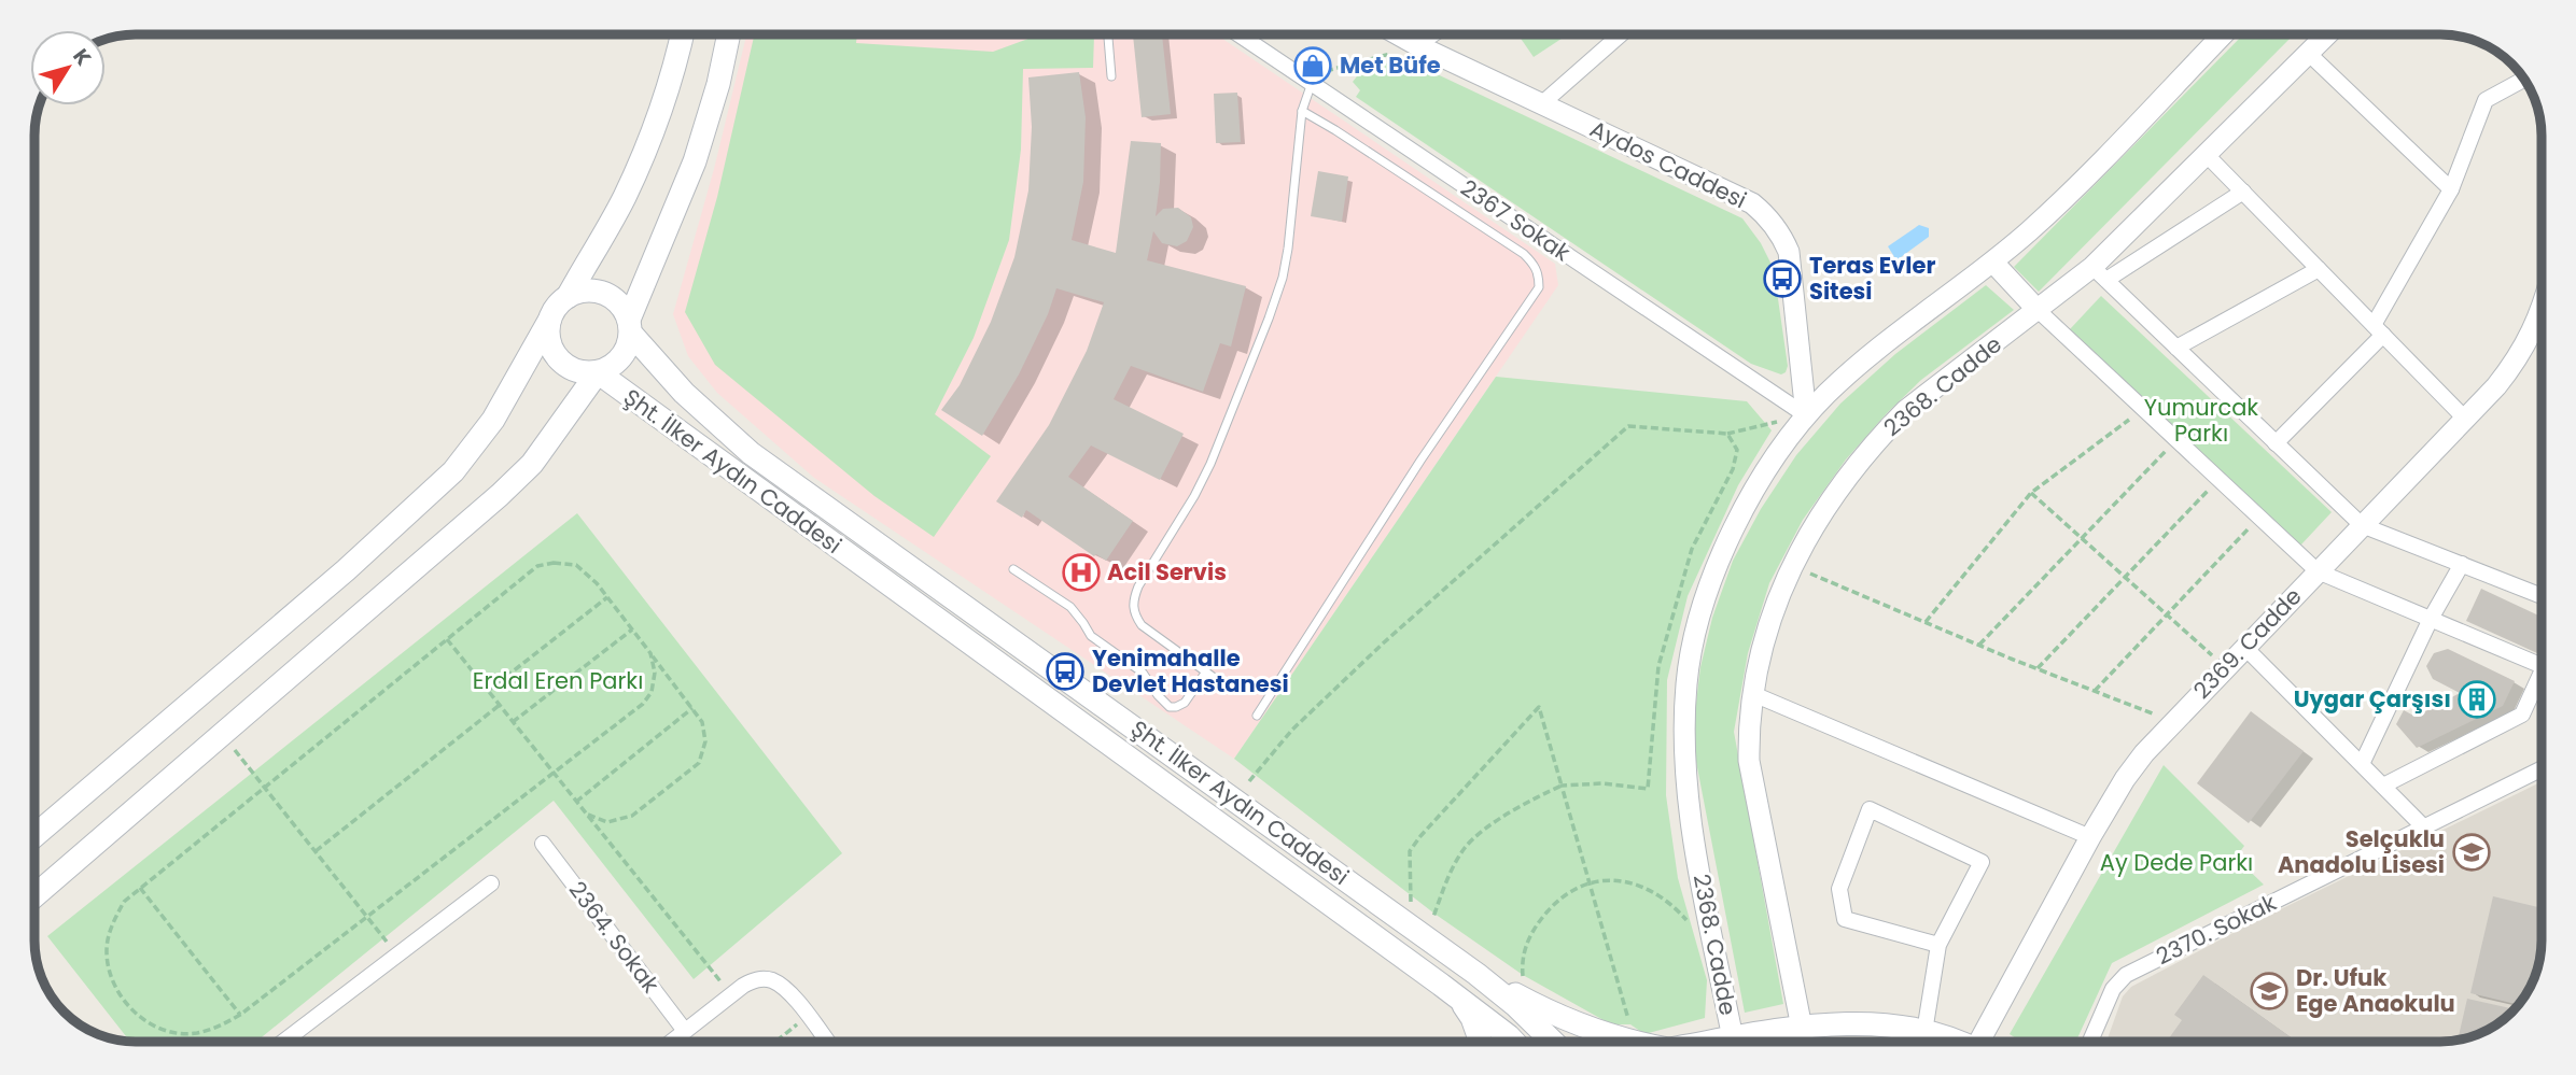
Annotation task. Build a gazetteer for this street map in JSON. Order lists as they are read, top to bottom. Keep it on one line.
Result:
{"streets":{"main road":["Şht. İlker Aydın Caddesi"],"street":["Aydos Caddesi","2367 Sokak","2368. Cadde","2369. Cadde","2370. Sokak","2364. Sokak"]},"crossings":[["Aydos Caddesi","2367 Sokak"],["Aydos Caddesi","2368. Cadde"],["2367 Sokak","2368. Cadde"]],"parks":["Yumurcak Parkı","Erdal Eren Parkı","Ay Dede Parkı"],"places":{"shop":["Met Büfe"],"bus stop":["Teras Evler Sitesi","Yenimahalle Devlet Hastanesi"],"hospital":["Acil Servis"],"building":["Uygar Çarşısı"],"school or university":["Selçuklu Anadolu Lisesi","Dr. Ufuk Ege Anaokulu"]},"north":"top right"}
